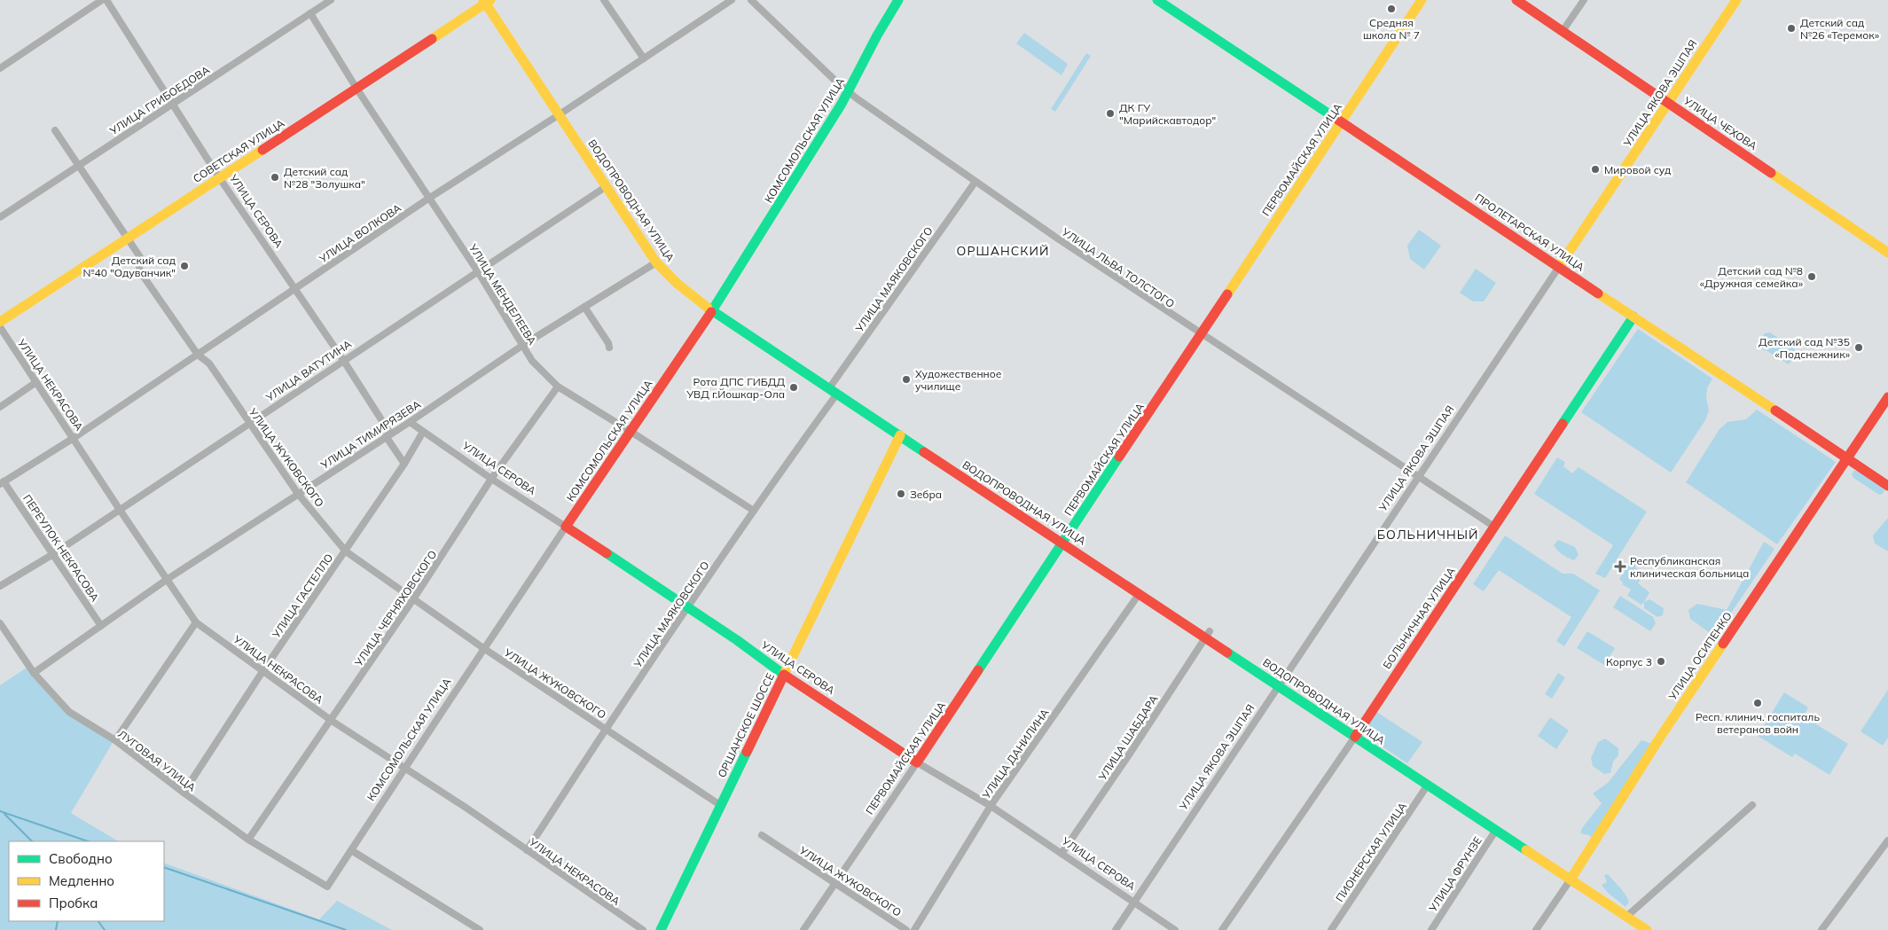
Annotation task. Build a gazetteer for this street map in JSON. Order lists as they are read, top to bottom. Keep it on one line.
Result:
{"streets":{"main road":["УЛИЦА ЯКОВА ЭШПАЯ","УЛИЦА ЧЕХОВА","КОМСОМОЛЬСКАЯ УЛИЦА","СОВЕТСКАЯ УЛИЦА","ПЕРВОМАЙСКАЯ УЛИЦА","ВОДОПРОВОДНАЯ УЛИЦА","УЛИЦА СЕРОВА","ПРОЛЕТАРСКАЯ УЛИЦА","БОЛЬНИЧНАЯ УЛИЦА","УЛИЦА ОСИПЕНКО","ОРШАНСКОЕ ШОССЕ"],"street":["УЛИЦА ГРИБОЕДОВА","УЛИЦА ВОЛКОВА","УЛИЦА ЛЬВА ТОЛСТОГО","УЛИЦА МАЯКОВСКОГО","УЛИЦА МЕНДЕЛЕЕВА","УЛИЦА ВАТУТИНА","УЛИЦА НЕКРАСОВА","УЛИЦА ТИМИРЯЗЕВА","УЛИЦА ЖУКОВСКОГО","ПЕРЕУЛОК НЕКРАСОВА","УЛИЦА ГАСТЕЛЛО","УЛИЦА ЧЕРНЯХОВСКОГО","УЛИЦА ШАБДАРА","УЛИЦА ДАНИЛИНА","ЛУГОВАЯ УЛИЦА","ПИОНЕРСКАЯ УЛИЦА","УЛИЦА ФРУНЗЕ"]},"crossings":[["УЛИЦА ЯКОВА ЭШПАЯ","УЛИЦА ЧЕХОВА"],["УЛИЦА ЯКОВА ЭШПАЯ","ВОДОПРОВОДНАЯ УЛИЦА"],["УЛИЦА ЯКОВА ЭШПАЯ","УЛИЦА СЕРОВА"],["УЛИЦА ЯКОВА ЭШПАЯ","ПРОЛЕТАРСКАЯ УЛИЦА"],["УЛИЦА ЯКОВА ЭШПАЯ","УЛИЦА ЛЬВА ТОЛСТОГО"],["УЛИЦА ГРИБОЕДОВА","УЛИЦА СЕРОВА"],["УЛИЦА ГРИБОЕДОВА","УЛИЦА МЕНДЕЛЕЕВА"],["УЛИЦА ГРИБОЕДОВА","УЛИЦА ЖУКОВСКОГО"],["КОМСОМОЛЬСКАЯ УЛИЦА","ВОДОПРОВОДНАЯ УЛИЦА"],["КОМСОМОЛЬСКАЯ УЛИЦА","УЛИЦА СЕРОВА"],["КОМСОМОЛЬСКАЯ УЛИЦА","УЛИЦА ЛЬВА ТОЛСТОГО"],["КОМСОМОЛЬСКАЯ УЛИЦА","УЛИЦА МЕНДЕЛЕЕВА"],["КОМСОМОЛЬСКАЯ УЛИЦА","УЛИЦА НЕКРАСОВА"],["КОМСОМОЛЬСКАЯ УЛИЦА","УЛИЦА ЖУКОВСКОГО"],["КОМСОМОЛЬСКАЯ УЛИЦА","ЛУГОВАЯ УЛИЦА"],["СОВЕТСКАЯ УЛИЦА","ВОДОПРОВОДНАЯ УЛИЦА"],["СОВЕТСКАЯ УЛИЦА","УЛИЦА СЕРОВА"],["СОВЕТСКАЯ УЛИЦА","УЛИЦА МЕНДЕЛЕЕВА"],["СОВЕТСКАЯ УЛИЦА","УЛИЦА ЖУКОВСКОГО"],["ПЕРВОМАЙСКАЯ УЛИЦА","ВОДОПРОВОДНАЯ УЛИЦА"],["ПЕРВОМАЙСКАЯ УЛИЦА","УЛИЦА СЕРОВА"],["ПЕРВОМАЙСКАЯ УЛИЦА","ПРОЛЕТАРСКАЯ УЛИЦА"],["ПЕРВОМАЙСКАЯ УЛИЦА","УЛИЦА ЛЬВА ТОЛСТОГО"],["ПЕРВОМАЙСКАЯ УЛИЦА","УЛИЦА ЖУКОВСКОГО"],["ВОДОПРОВОДНАЯ УЛИЦА","УЛИЦА ВОЛКОВА"],["ВОДОПРОВОДНАЯ УЛИЦА","УЛИЦА МАЯКОВСКОГО"],["ВОДОПРОВОДНАЯ УЛИЦА","УЛИЦА ВАТУТИНА"],["ВОДОПРОВОДНАЯ УЛИЦА","УЛИЦА ТИМИРЯЗЕВА"],["ВОДОПРОВОДНАЯ УЛИЦА","БОЛЬНИЧНАЯ УЛИЦА"],["ВОДОПРОВОДНАЯ УЛИЦА","УЛИЦА ОСИПЕНКО"],["ВОДОПРОВОДНАЯ УЛИЦА","ОРШАНСКОЕ ШОССЕ"],["ВОДОПРОВОДНАЯ УЛИЦА","УЛИЦА ШАБДАРА"],["ВОДОПРОВОДНАЯ УЛИЦА","УЛИЦА ДАНИЛИНА"],["ВОДОПРОВОДНАЯ УЛИЦА","ПИОНЕРСКАЯ УЛИЦА"],["ВОДОПРОВОДНАЯ УЛИЦА","УЛИЦА ФРУНЗЕ"],["УЛИЦА СЕРОВА","УЛИЦА ВОЛКОВА"],["УЛИЦА СЕРОВА","УЛИЦА МАЯКОВСКОГО"],["УЛИЦА СЕРОВА","УЛИЦА ВАТУТИНА"],["УЛИЦА СЕРОВА","УЛИЦА ТИМИРЯЗЕВА"],["УЛИЦА СЕРОВА","УЛИЦА ГАСТЕЛЛО"],["УЛИЦА СЕРОВА","УЛИЦА ЧЕРНЯХОВСКОГО"],["УЛИЦА СЕРОВА","ОРШАНСКОЕ ШОССЕ"],["УЛИЦА СЕРОВА","УЛИЦА ШАБДАРА"],["УЛИЦА СЕРОВА","УЛИЦА ДАНИЛИНА"],["ПРОЛЕТАРСКАЯ УЛИЦА","БОЛЬНИЧНАЯ УЛИЦА"],["ПРОЛЕТАРСКАЯ УЛИЦА","УЛИЦА ОСИПЕНКО"],["УЛИЦА ВОЛКОВА","УЛИЦА МЕНДЕЛЕЕВА"],["УЛИЦА ВОЛКОВА","УЛИЦА НЕКРАСОВА"],["УЛИЦА ВОЛКОВА","УЛИЦА ЖУКОВСКОГО"],["УЛИЦА ВОЛКОВА","ПЕРЕУЛОК НЕКРАСОВА"],["УЛИЦА ЛЬВА ТОЛСТОГО","УЛИЦА МАЯКОВСКОГО"],["УЛИЦА ЛЬВА ТОЛСТОГО","БОЛЬНИЧНАЯ УЛИЦА"],["УЛИЦА МАЯКОВСКОГО","УЛИЦА МЕНДЕЛЕЕВА"],["УЛИЦА МАЯКОВСКОГО","УЛИЦА НЕКРАСОВА"],["УЛИЦА МАЯКОВСКОГО","УЛИЦА ЖУКОВСКОГО"],["УЛИЦА МЕНДЕЛЕЕВА","УЛИЦА ВАТУТИНА"],["УЛИЦА МЕНДЕЛЕЕВА","УЛИЦА ТИМИРЯЗЕВА"],["УЛИЦА МЕНДЕЛЕЕВА","УЛИЦА ЧЕРНЯХОВСКОГО"],["УЛИЦА ВАТУТИНА","УЛИЦА НЕКРАСОВА"],["УЛИЦА ВАТУТИНА","УЛИЦА ЖУКОВСКОГО"],["УЛИЦА ВАТУТИНА","ПЕРЕУЛОК НЕКРАСОВА"],["УЛИЦА НЕКРАСОВА","УЛИЦА ТИМИРЯЗЕВА"],["УЛИЦА НЕКРАСОВА","УЛИЦА ГАСТЕЛЛО"],["УЛИЦА НЕКРАСОВА","УЛИЦА ЧЕРНЯХОВСКОГО"],["УЛИЦА ТИМИРЯЗЕВА","УЛИЦА ЖУКОВСКОГО"],["УЛИЦА ТИМИРЯЗЕВА","ПЕРЕУЛОК НЕКРАСОВА"],["УЛИЦА ТИМИРЯЗЕВА","ЛУГОВАЯ УЛИЦА"],["УЛИЦА ЖУКОВСКОГО","УЛИЦА ГАСТЕЛЛО"],["УЛИЦА ЖУКОВСКОГО","УЛИЦА ЧЕРНЯХОВСКОГО"],["УЛИЦА ЖУКОВСКОГО","ОРШАНСКОЕ ШОССЕ"],["УЛИЦА ГАСТЕЛЛО","ЛУГОВАЯ УЛИЦА"],["УЛИЦА ЧЕРНЯХОВСКОГО","ЛУГОВАЯ УЛИЦА"]],"districts":["ОРШАНСКИЙ","БОЛЬНИЧНЫЙ"],"places":{"other":["Средняя школа № 7","Детский сад №26 «Теремок»","ДК ГУ \"Марийскавтодор\"","Мировой суд","Детский сад №28 \"Золушка\"","Детский сад №40 \"Одуванчик\"","Детский сад №8 «Дружная семейка»","Детский сад №35 «Подснежник»","Художественное училище","Рота ДПС ГИБДД УВД г.Йошкар-Ола","Зебра","Корпус 3","Респ. клинич. госпиталь ветеранов войн"],"health":["Республиканская клиническая больница"]},"legend":["Свободно","Медленно","Пробка"]}
